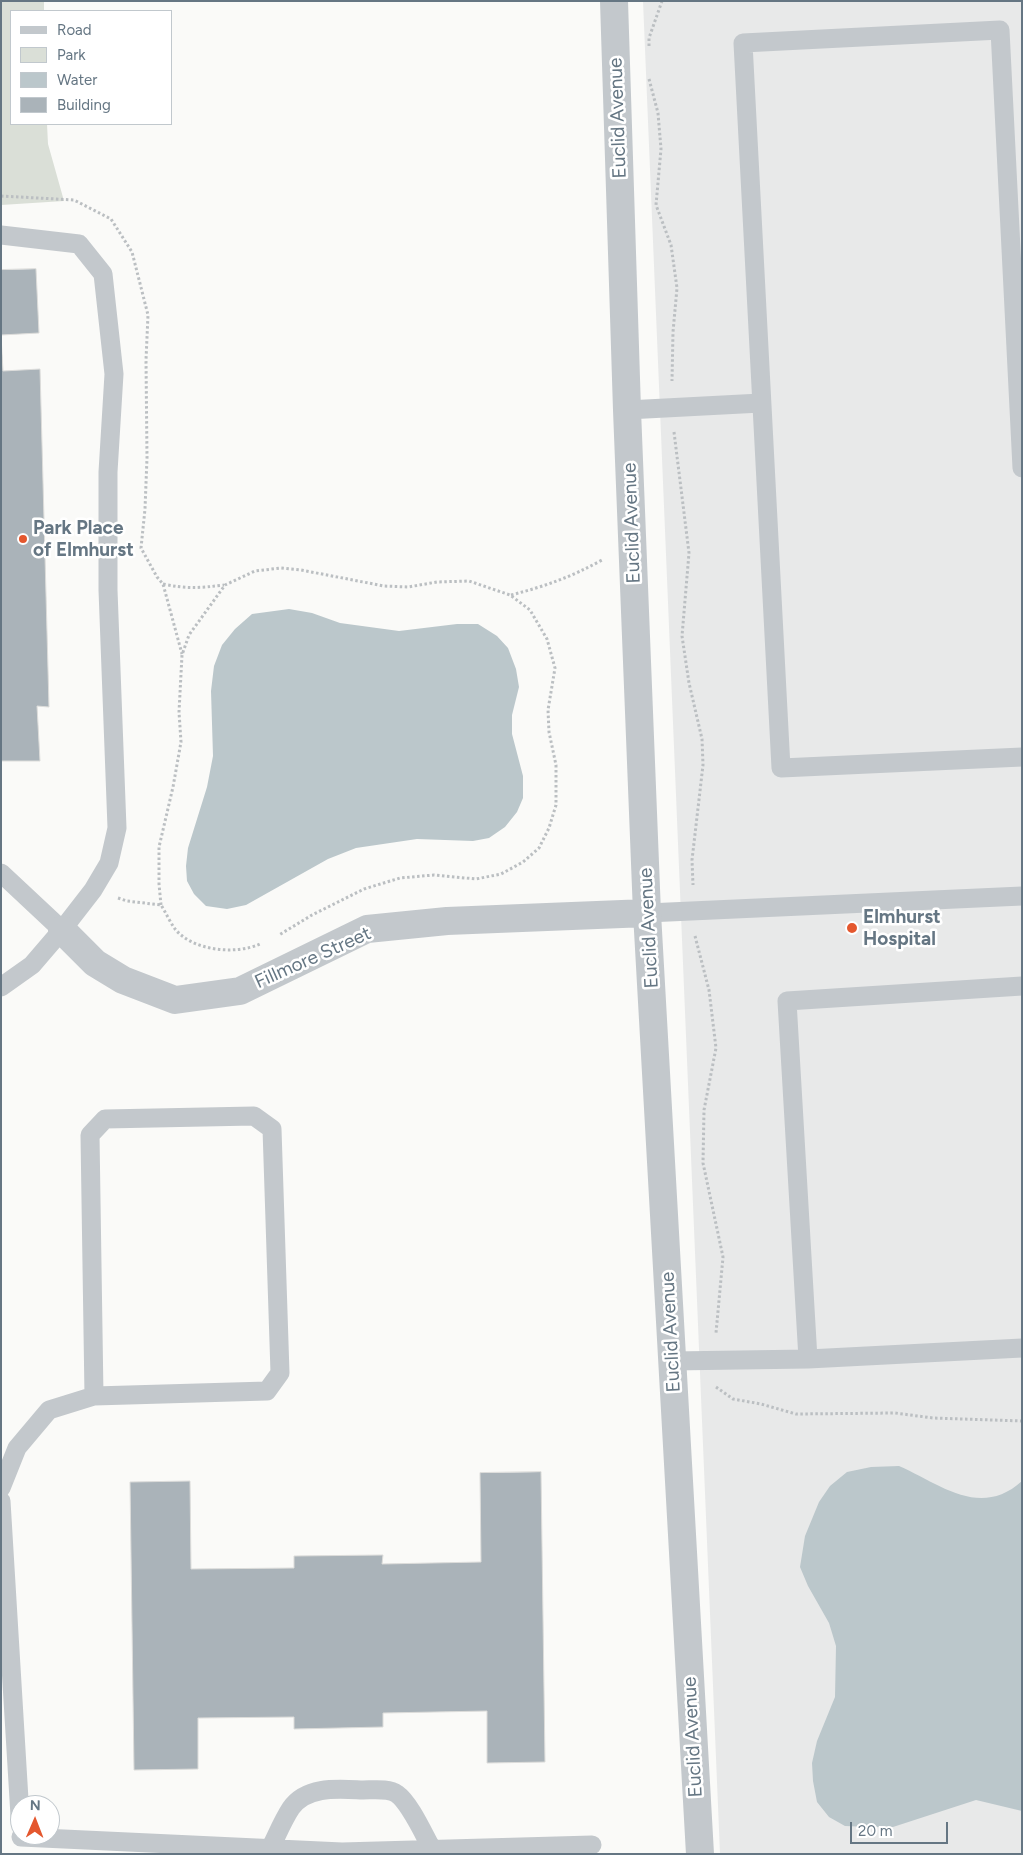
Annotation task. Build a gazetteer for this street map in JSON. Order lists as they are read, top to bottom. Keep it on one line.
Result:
{"streets":{"street":["Euclid Avenue","Fillmore Street"]},"crossings":[["Euclid Avenue","Fillmore Street"]],"places":["Park Place of Elmhurst","Elmhurst Hospital"],"legend":["Road","Park","Water","Building"],"scale_bar":"20 m","north":"top"}
